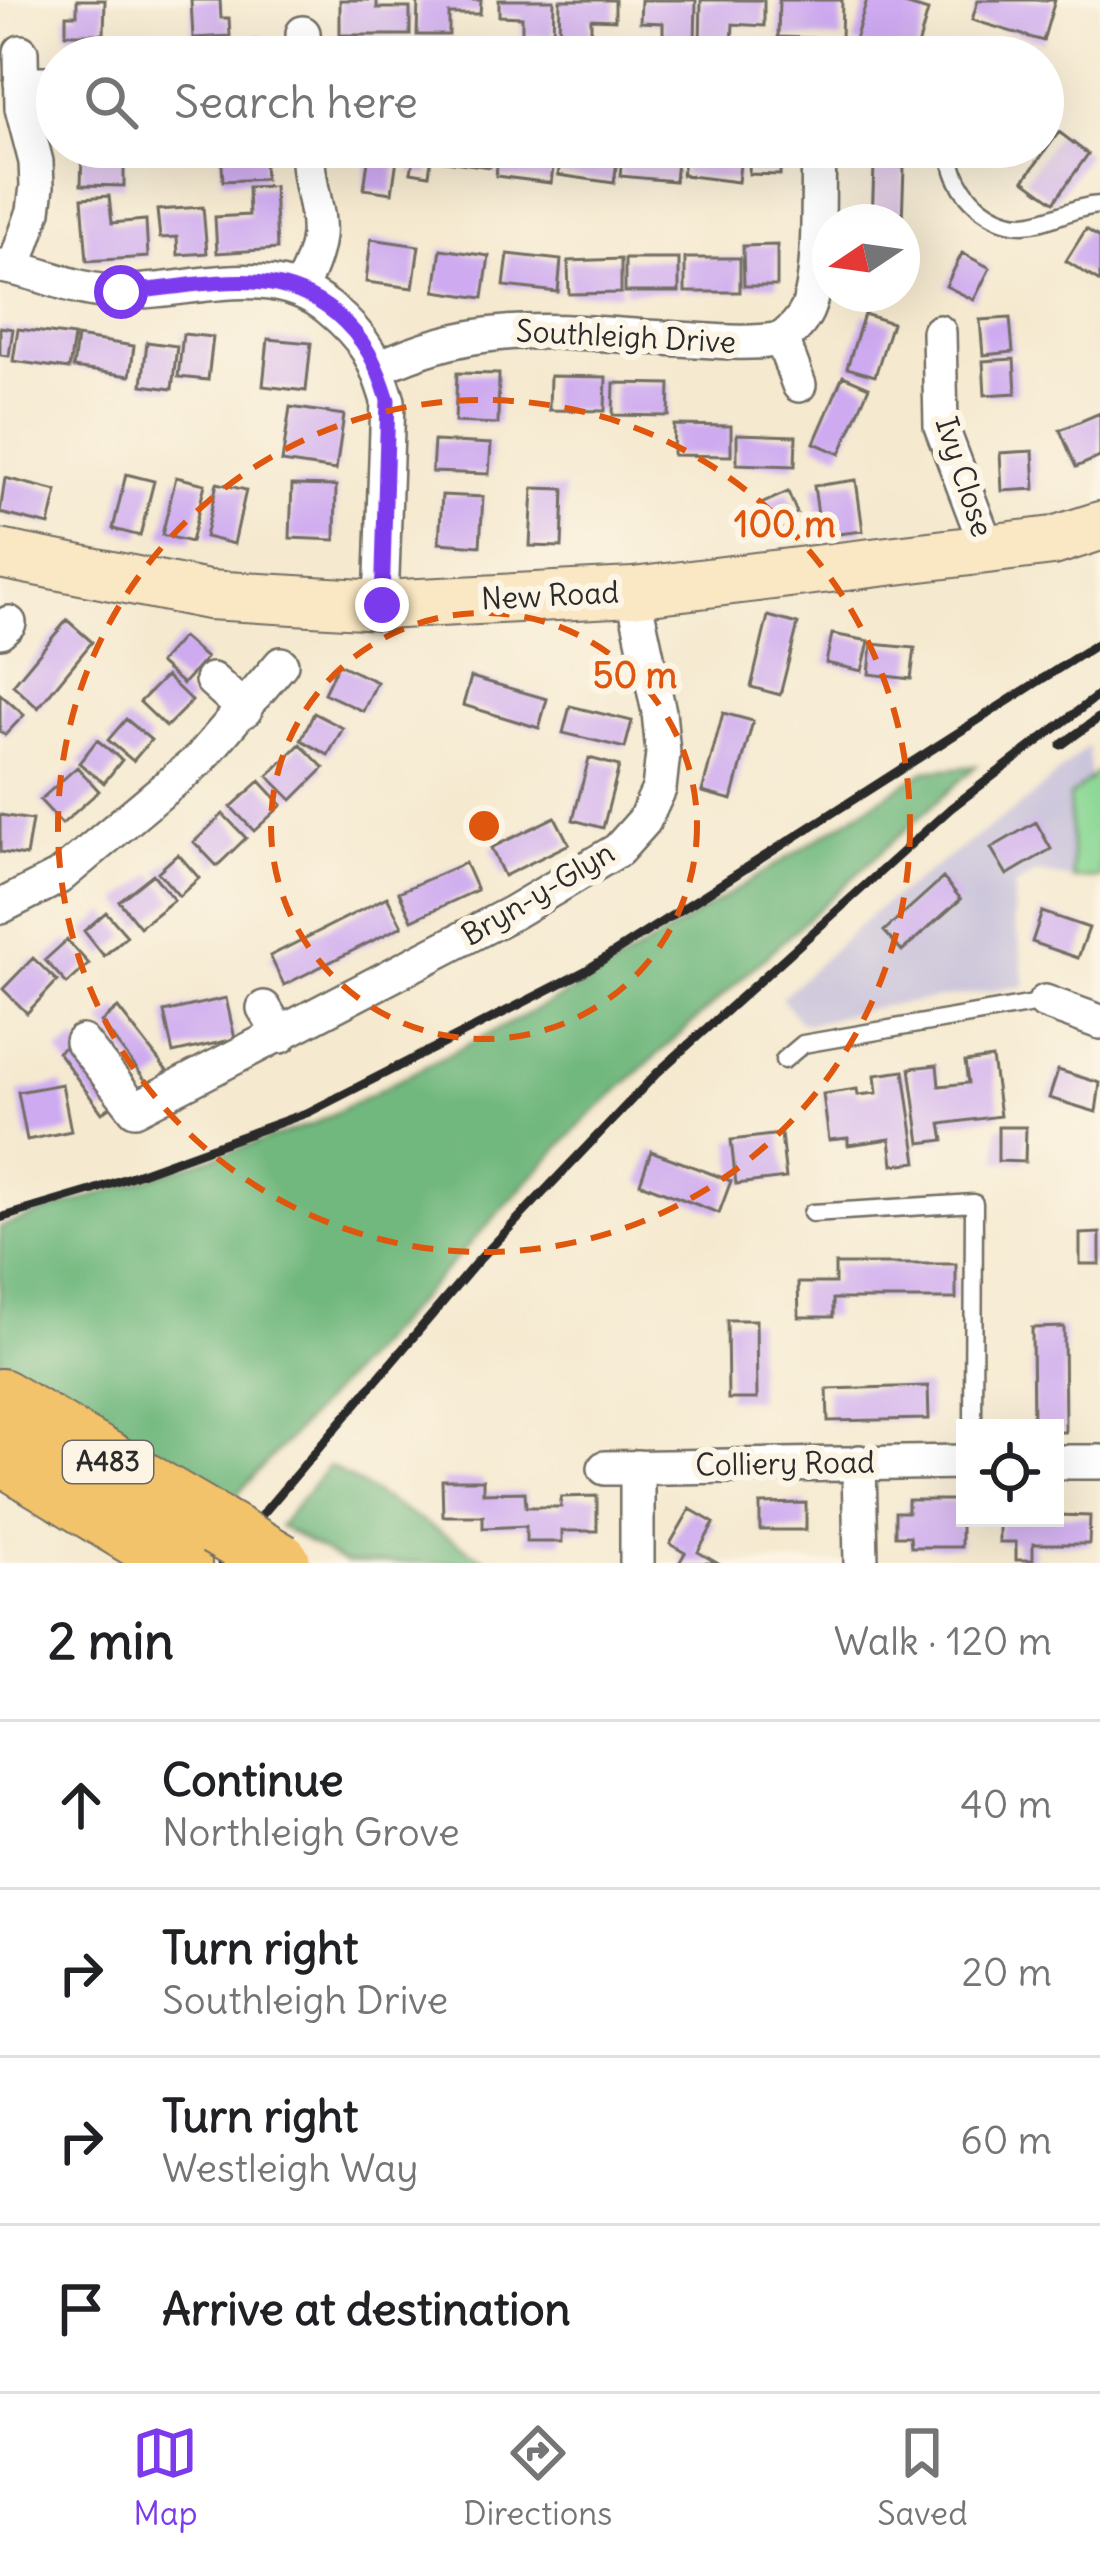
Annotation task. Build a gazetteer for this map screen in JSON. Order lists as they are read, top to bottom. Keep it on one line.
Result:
{"streets":{"highway":["A483"],"main road":["New Road"],"street":["Southleigh Drive","Ivy Close","Bryn-y-Glyn","Colliery Road"]},"crossings":[["Ivy Close","New Road"],["New Road","Bryn-y-Glyn"]],"north":"left","page":{"search":"Search here","heading":["2 min","Walk · 120 m"],"list":[["Continue","Northleigh Grove","40 m"],["Turn right","Southleigh Drive","20 m"],["Turn right","Westleigh Way","60 m"],"Arrive at destination"],"nav":["Map","Directions","Saved"]},"rings":["100 m","50 m"]}
